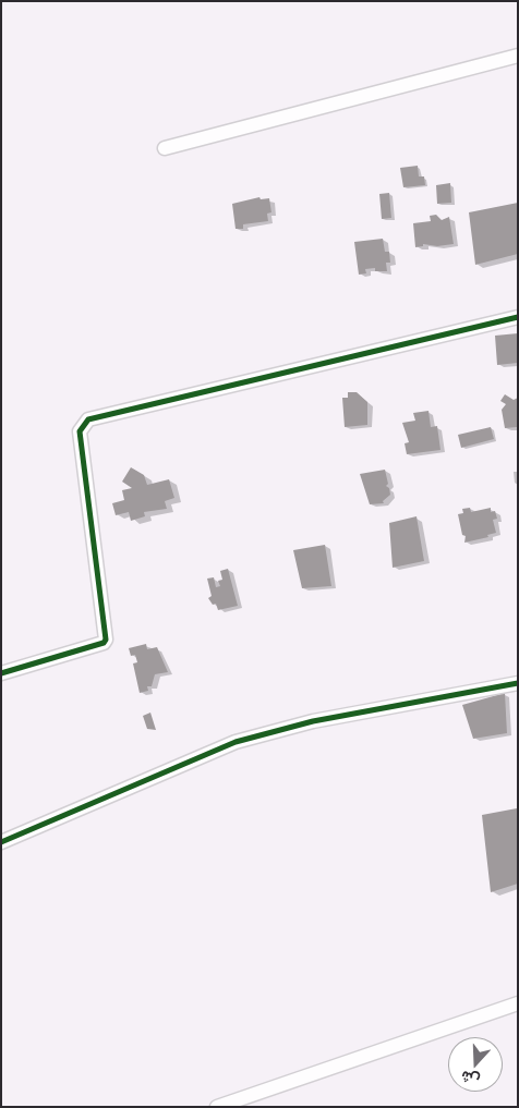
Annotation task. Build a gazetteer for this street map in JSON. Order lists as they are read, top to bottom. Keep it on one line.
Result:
{"north":"bottom"}
